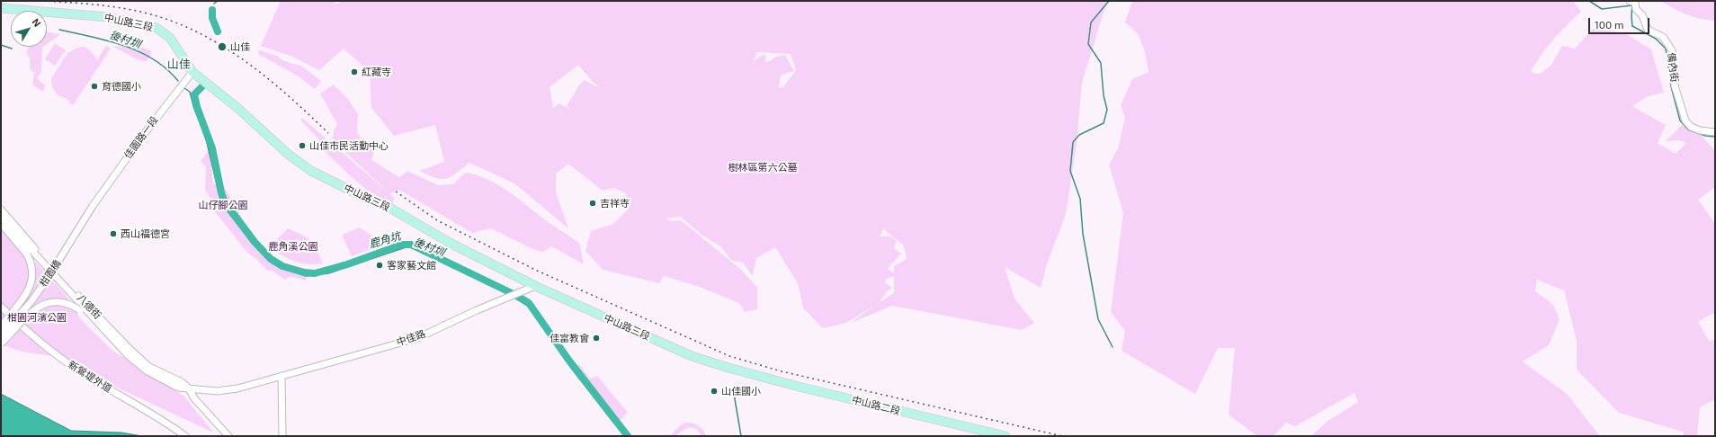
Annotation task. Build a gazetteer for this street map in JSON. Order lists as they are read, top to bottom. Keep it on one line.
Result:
{"streets":{"main road":["中山路三段","中山路二段"],"street":["備內街","佳園路一段","柑園橋","八德街","中佳路","新鶯堤外道"]},"crossings":[["中山路三段","佳園路一段"],["中山路三段","中佳路"],["中山路三段","中山路二段"],["佳園路一段","柑園橋"],["八德街","中佳路"]],"districts":["山佳"],"water":["後村圳","鹿角坑"],"parks":["樹林區第六公墓","山仔腳公園","鹿角溪公園","柑園河濱公園"],"places":["山佳","紅藏寺","育德國小","山佳市民活動中心","吉祥寺","西山福德宮","客家藝文館","佳富教會","山佳國小"],"scale_bar":"100 m","north":"top right"}
